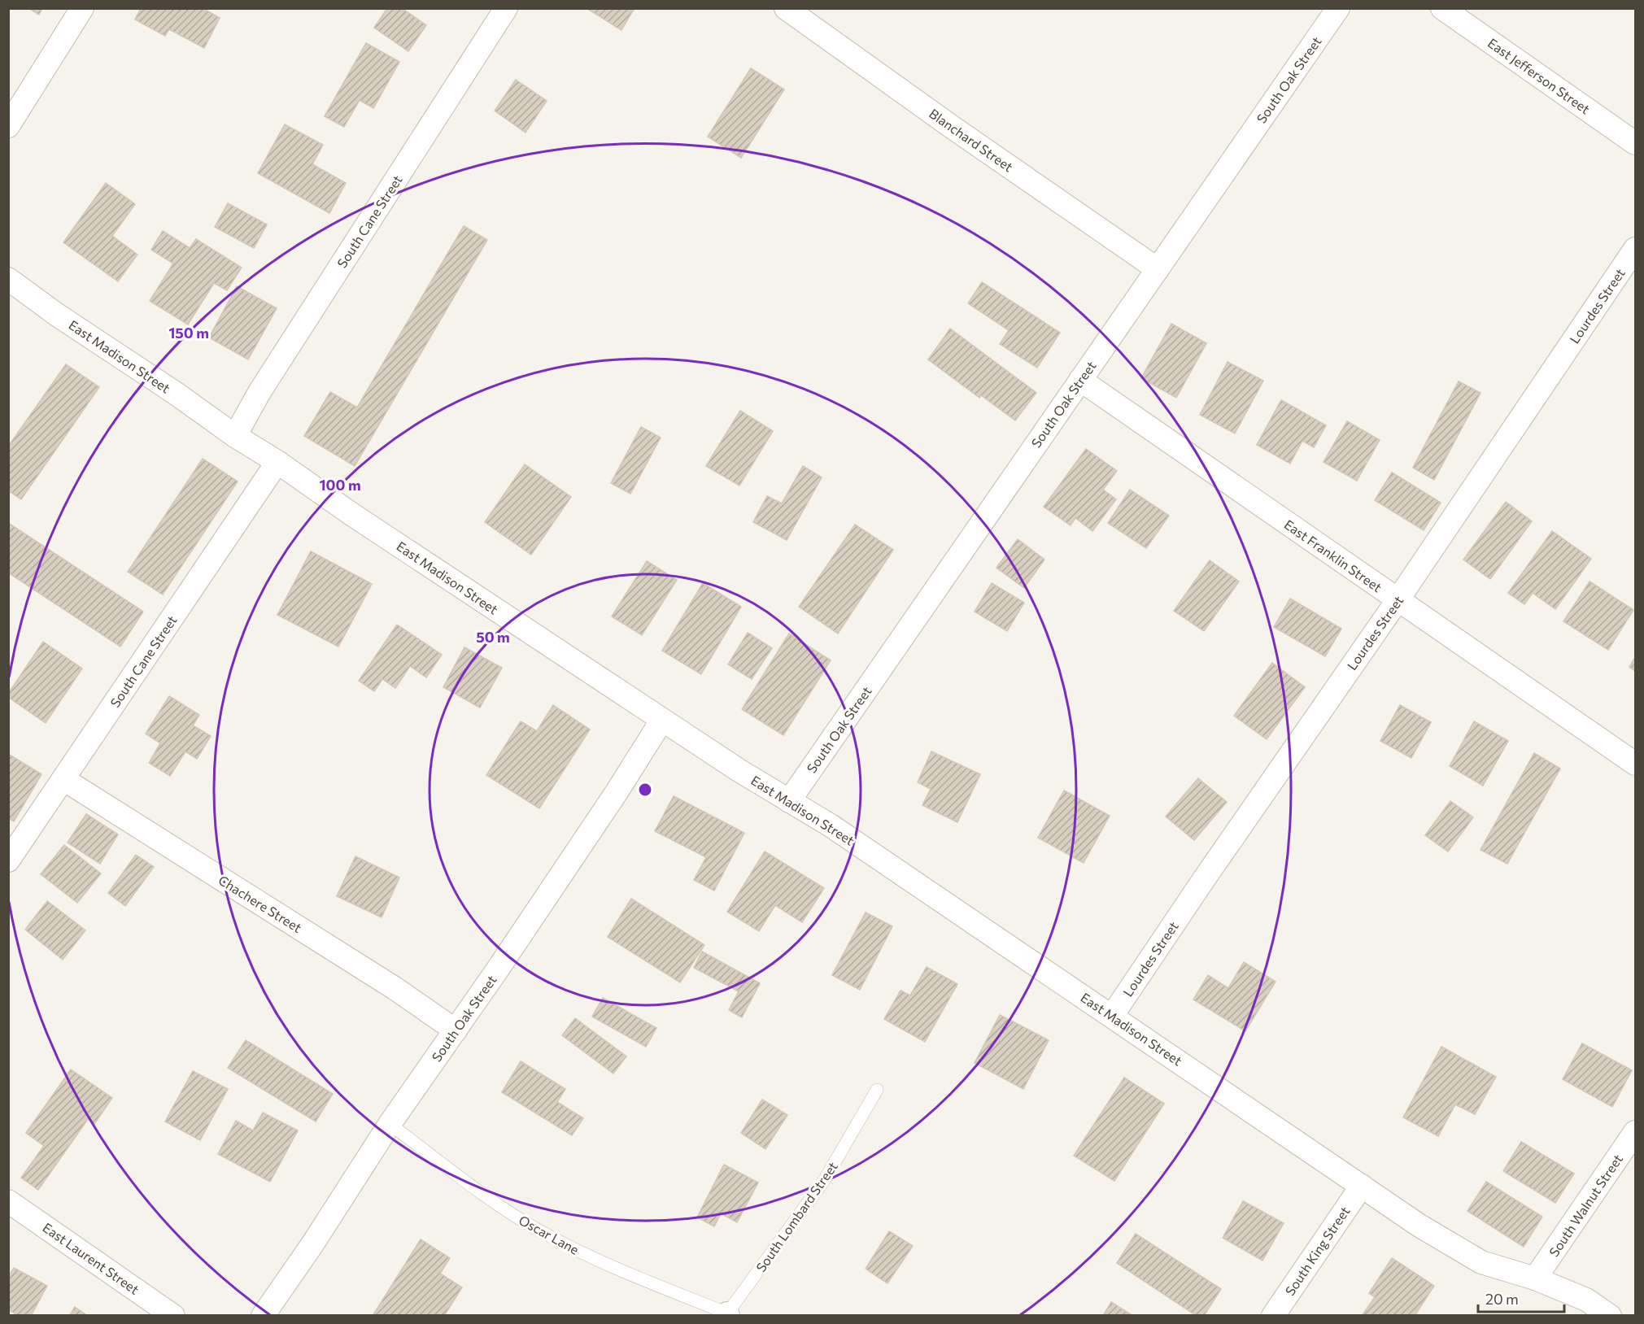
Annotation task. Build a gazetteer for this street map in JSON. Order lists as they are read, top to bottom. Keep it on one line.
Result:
{"streets":{"street":["East Jefferson Street","South Oak Street","Blanchard Street","South Cane Street","Lourdes Street","East Madison Street","East Franklin Street","Chachere Street","South Walnut Street","South King Street","East Laurent Street"],"lane":["South Lombard Street","Oscar Lane"]},"crossings":[["South Oak Street","Blanchard Street"],["South Oak Street","East Madison Street"],["South Oak Street","East Franklin Street"],["South Oak Street","Chachere Street"],["South Oak Street","Oscar Lane"],["South Cane Street","East Madison Street"],["South Cane Street","Chachere Street"],["Lourdes Street","East Madison Street"],["Lourdes Street","East Franklin Street"],["East Madison Street","South Walnut Street"],["East Madison Street","South King Street"],["South Lombard Street","Oscar Lane"]],"scale_bar":"20 m","rings":["150 m","100 m","50 m"]}
